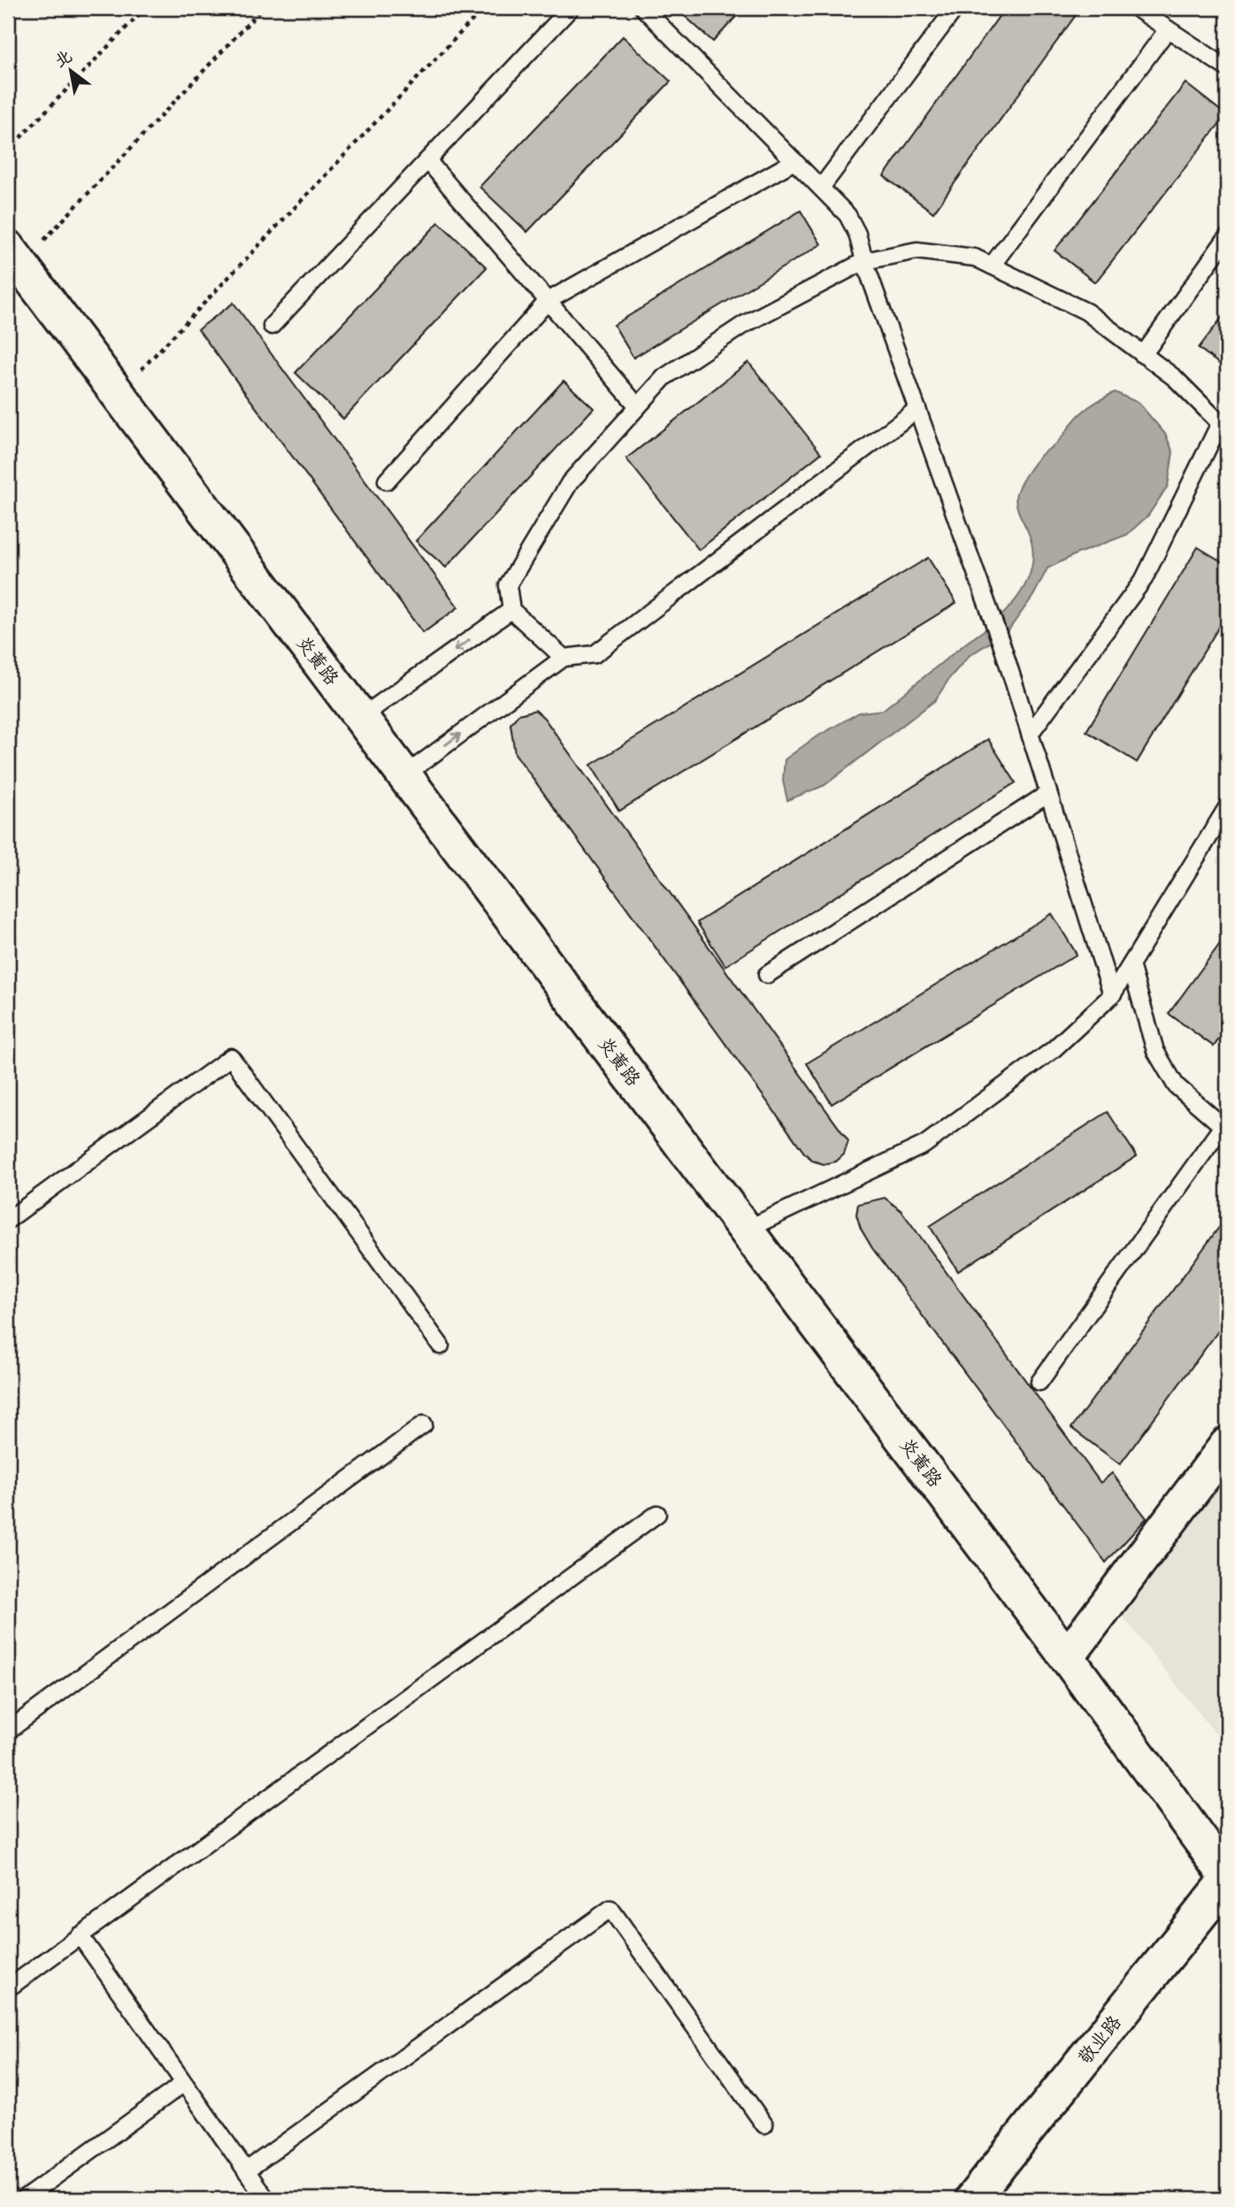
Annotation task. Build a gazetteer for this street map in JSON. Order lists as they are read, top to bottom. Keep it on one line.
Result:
{"streets":{"street":["炎黄路","敬业路"]},"crossings":[["炎黄路","敬业路"]],"north":"top left"}
